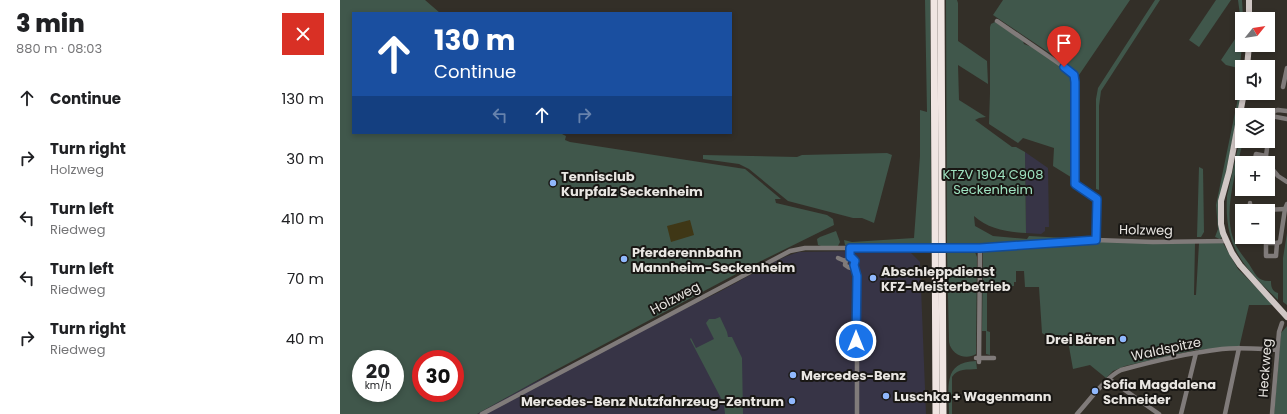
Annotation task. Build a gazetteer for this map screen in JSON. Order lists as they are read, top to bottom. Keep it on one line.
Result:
{"streets":{"street":["Holzweg","Waldspitze","Heckweg"]},"crossings":[["Waldspitze","Heckweg"]],"parks":["KTZV 1904 C908 Seckenheim"],"places":["Tennisclub Kurpfalz Seckenheim","Pferderennbahn Mannheim-Seckenheim","Abschleppdienst KFZ-Meisterbetrieb","Drei Bären","Mercedes-Benz","Sofia Magdalena Schneider","Luschka + Wagenmann","Mercedes-Benz Nutzfahrzeug-Zentrum"],"north":"top right","page":{"heading":["3 min","880 m · 08:03"],"map_buttons":["+","−"],"turn":["130 m","Continue"],"list":[{"name":"Continue","value":"130 m"},{"name":"Turn right","note":"Holzweg","value":"30 m"},{"name":"Turn left","note":"Riedweg","value":"410 m"},{"name":"Turn left","note":"Riedweg","value":"70 m"},{"name":"Turn right","note":"Riedweg","value":"40 m"}],"speed":"20 km/h","limit":"30"}}
